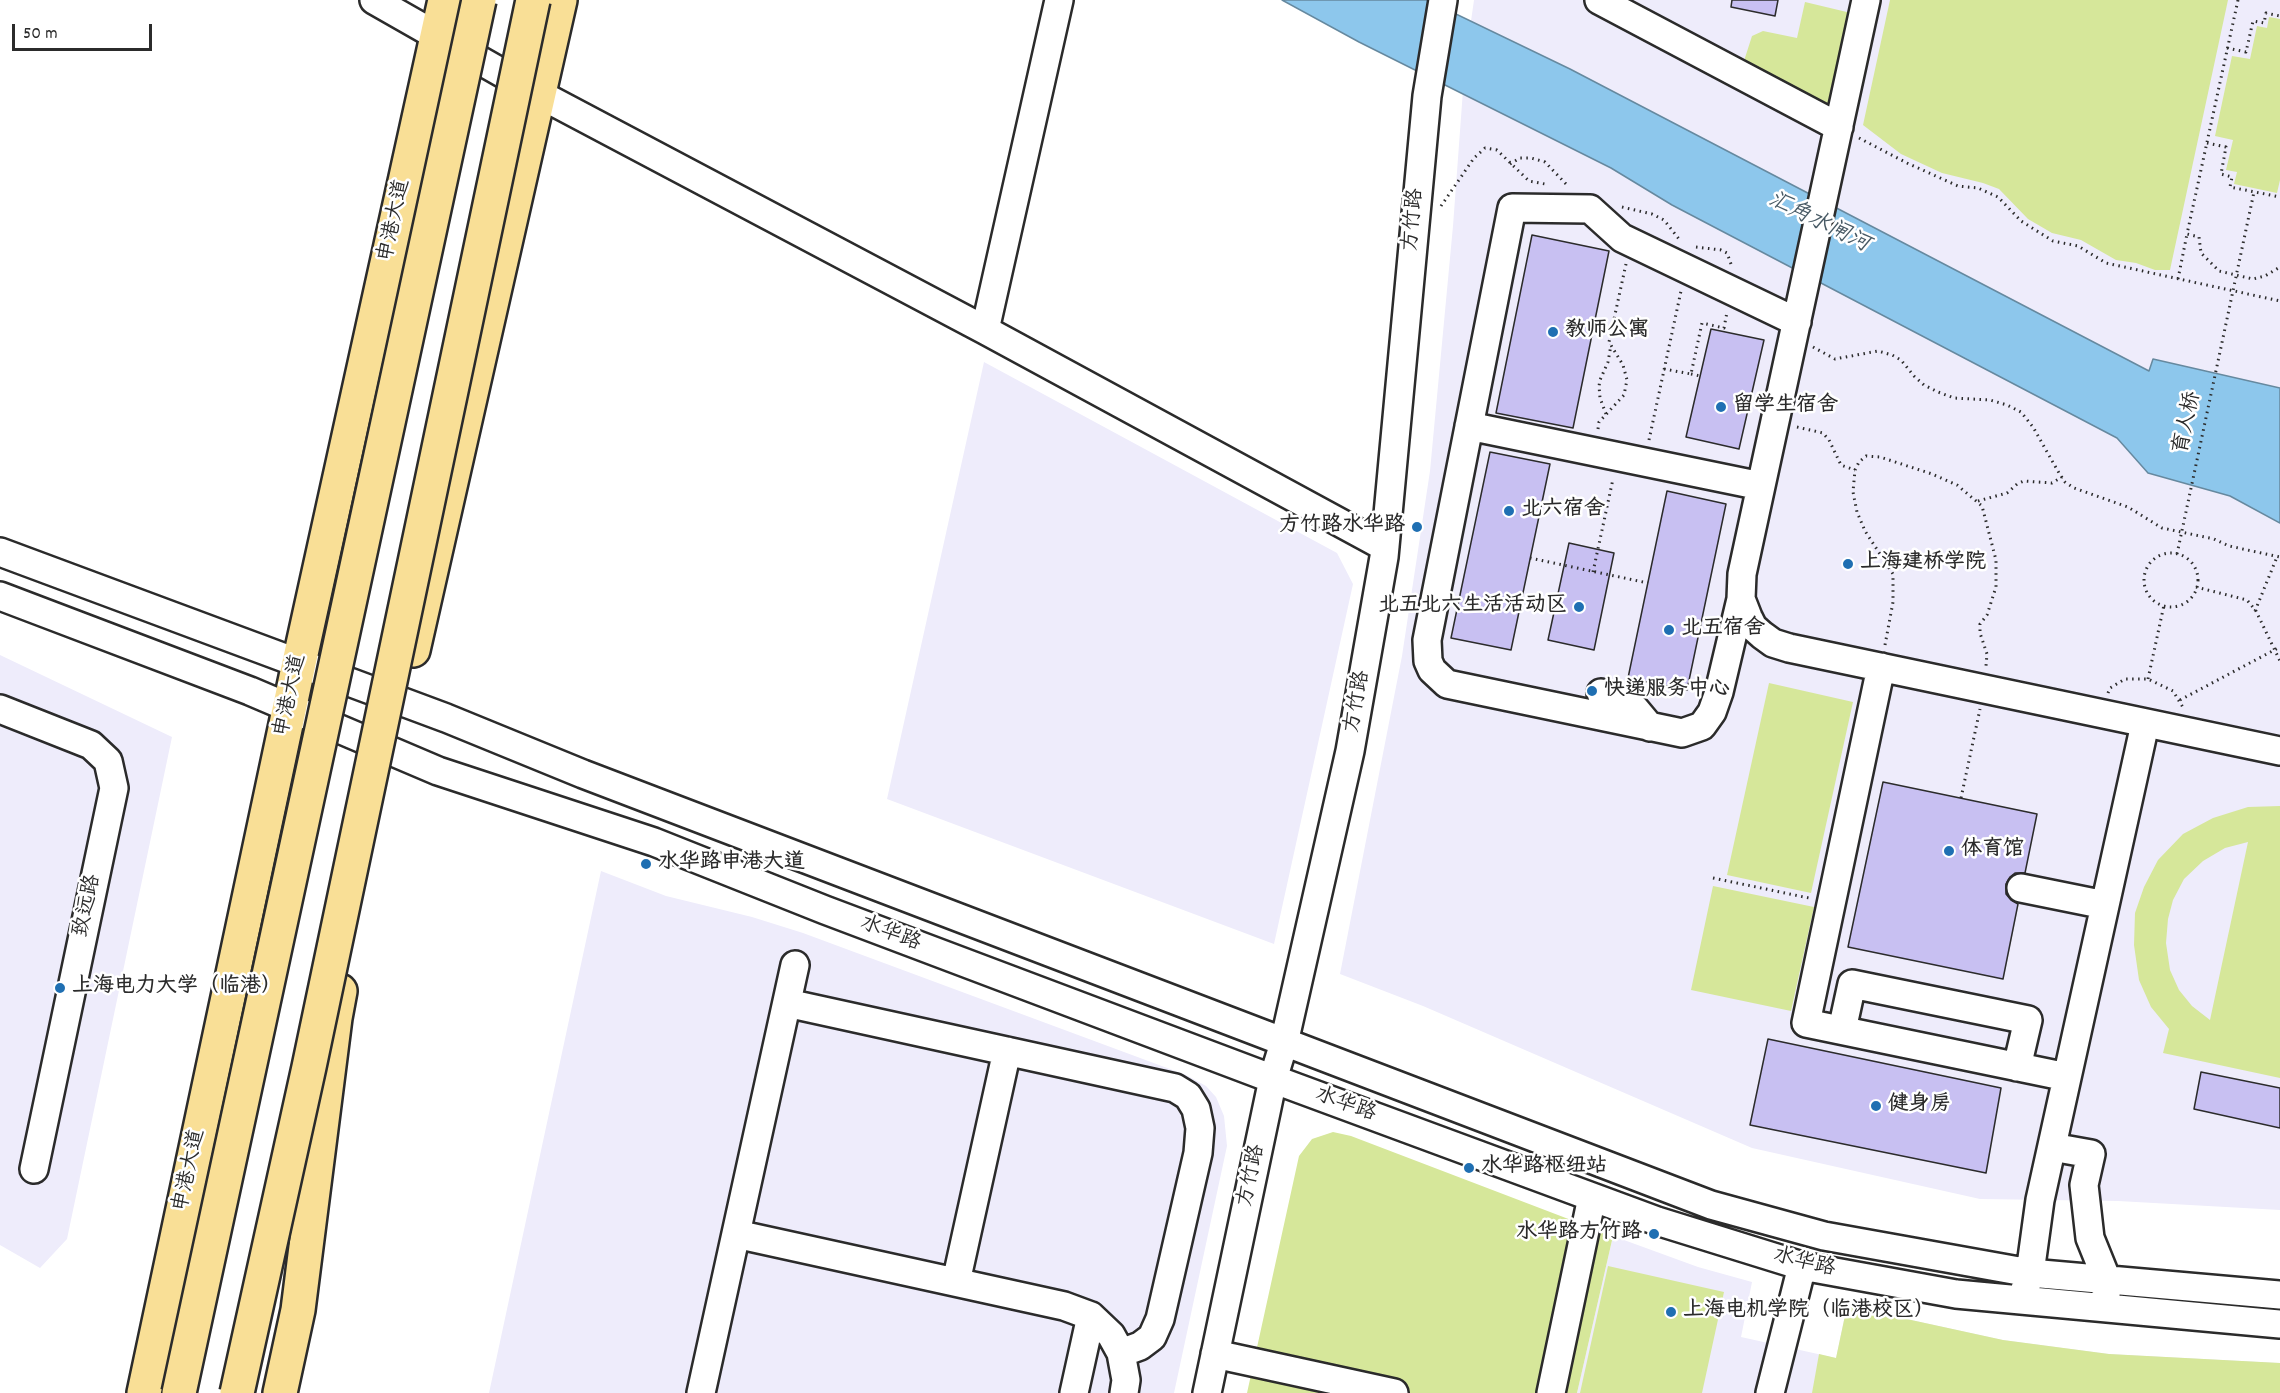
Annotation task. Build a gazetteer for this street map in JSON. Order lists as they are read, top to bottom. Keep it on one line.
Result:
{"streets":{"main road":["申港大道"],"street":["方竹路","致远路","水华路"],"path":["育人桥"]},"crossings":[["方竹路","水华路"],["申港大道","水华路"]],"water":["汇角水闸河"],"places":["教师公寓","留学生宿舍","北六宿舍","方竹路水华路","上海建桥学院","北五北六生活活动区","北五宿舍","快递服务中心","体育馆","水华路申港大道","上海电力大学（临港）","健身房","水华路枢纽站","水华路方竹路","上海电机学院（临港校区）"],"scale_bar":"50 m"}
